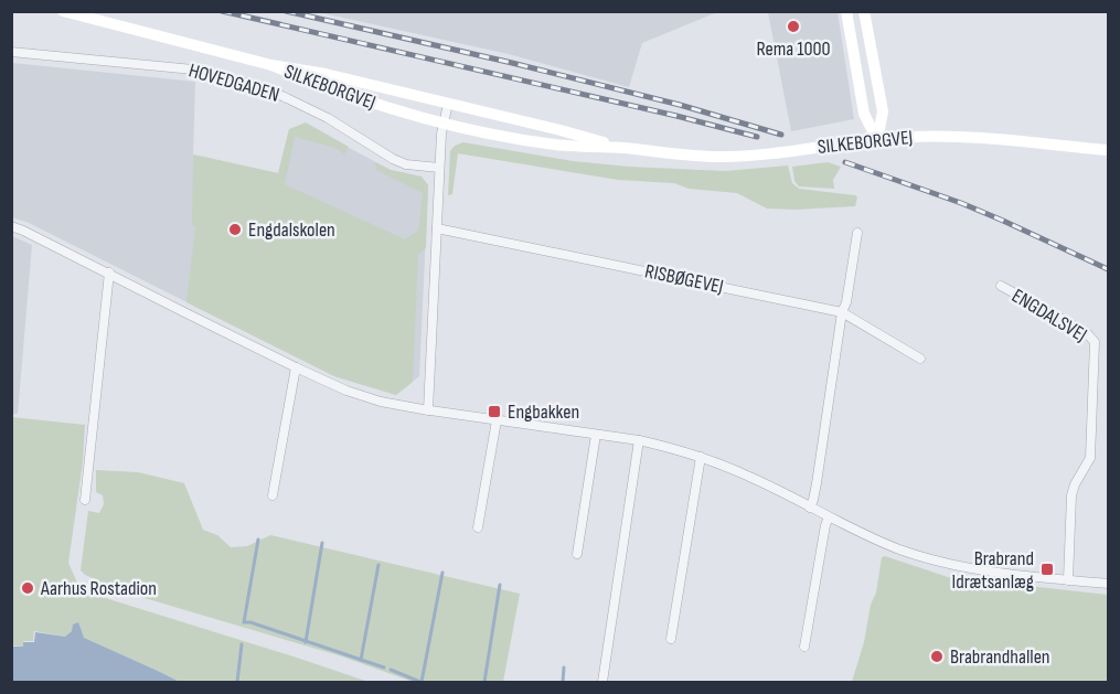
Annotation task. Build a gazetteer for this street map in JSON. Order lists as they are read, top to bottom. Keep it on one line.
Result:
{"streets":{"main road":["SILKEBORGVEJ"],"street":["HOVEDGADEN","RISBØGEVEJ","ENGDALSVEJ"]},"places":{"other":["Rema 1000","Engdalskolen","Aarhus Rostadion","Brabrandhallen"],"transit":["Engbakken","Brabrand Idrætsanlæg"]}}
